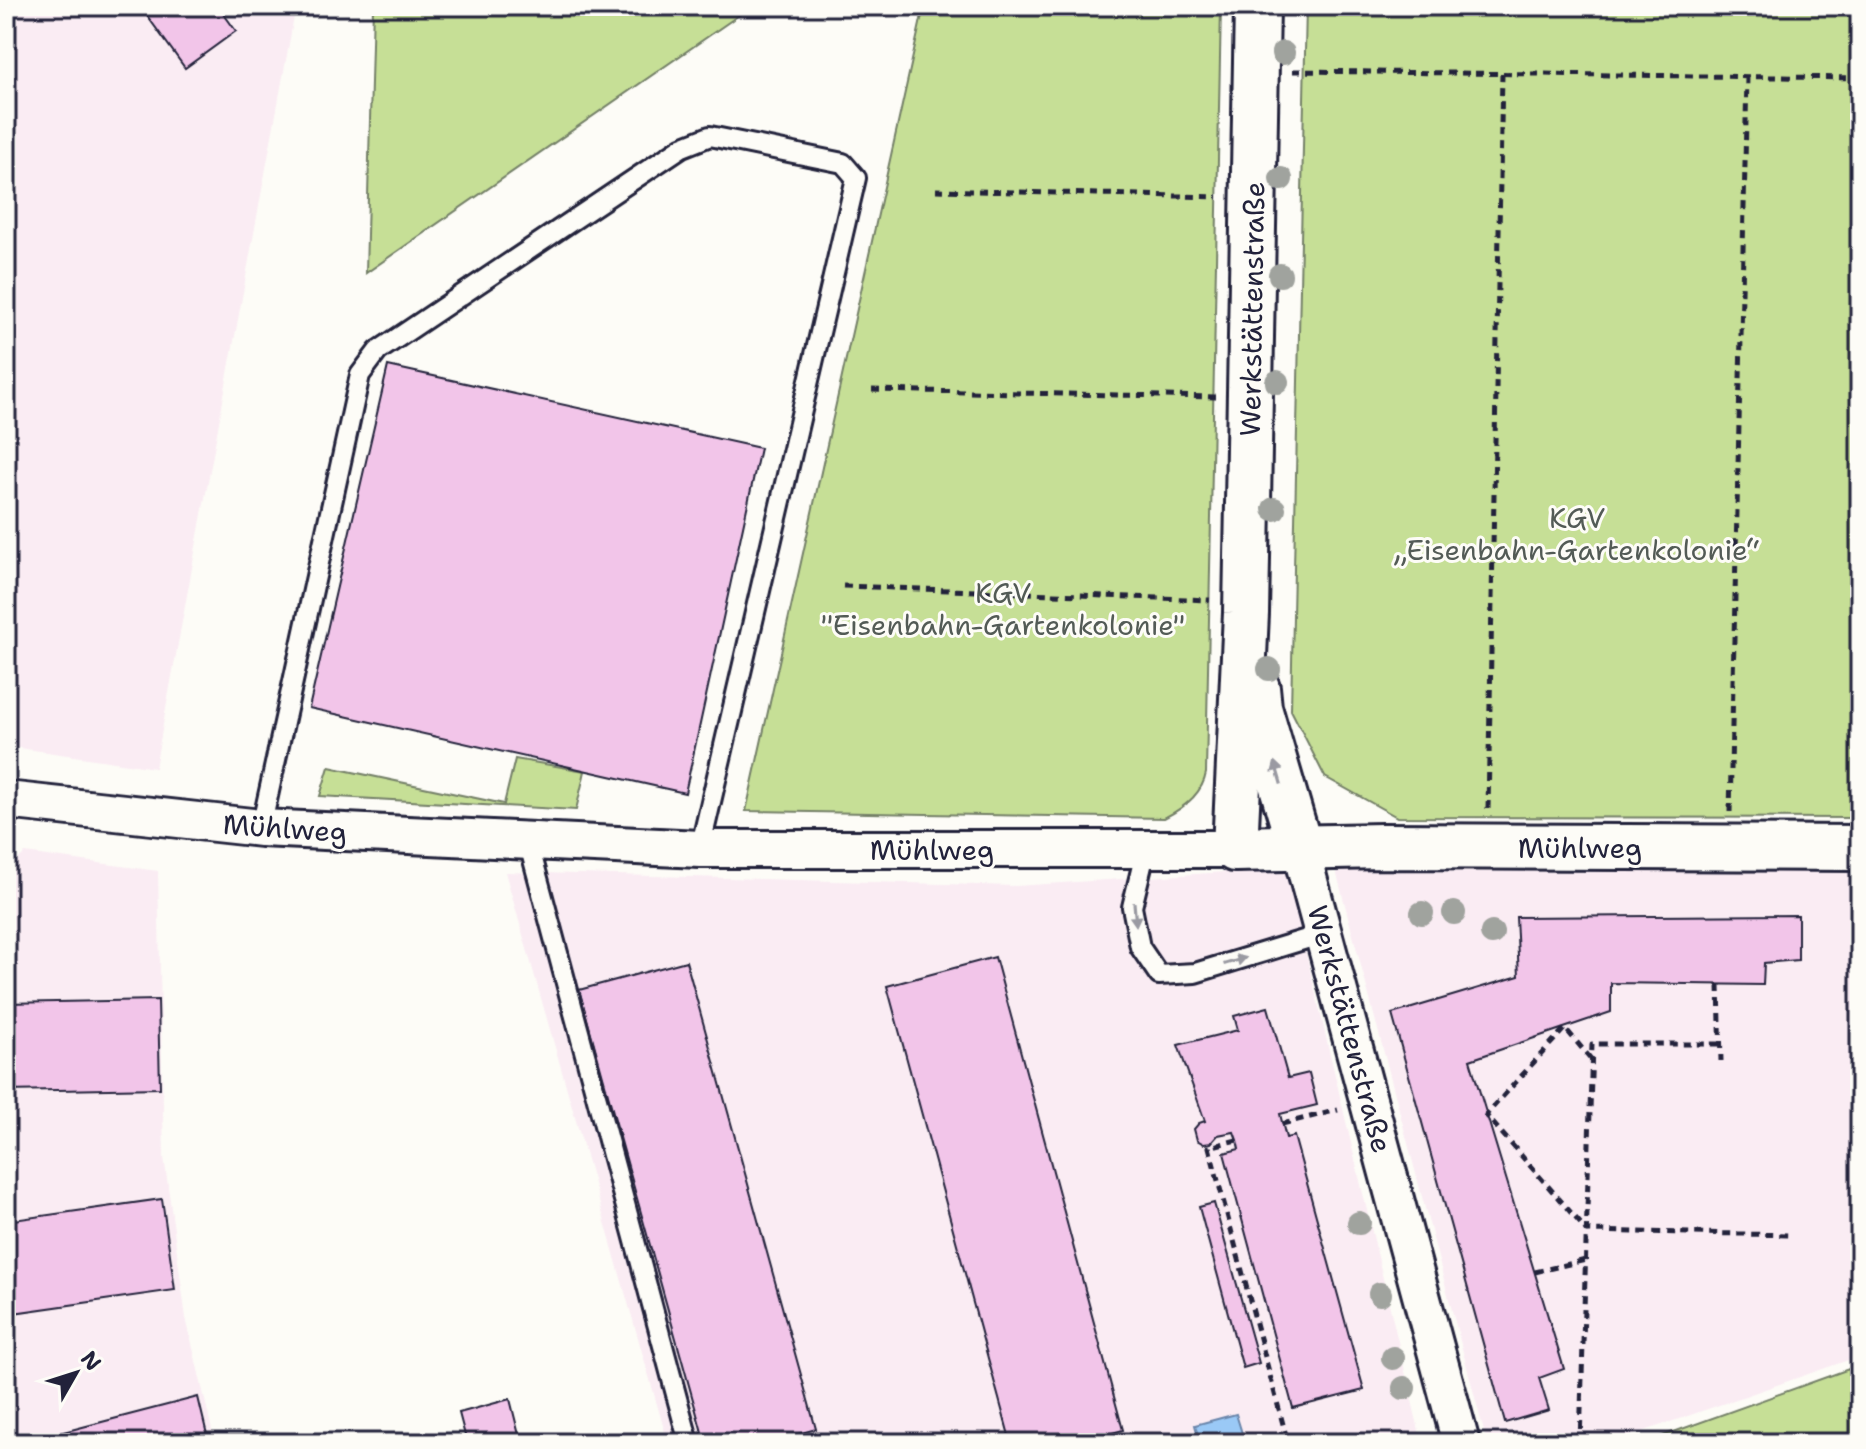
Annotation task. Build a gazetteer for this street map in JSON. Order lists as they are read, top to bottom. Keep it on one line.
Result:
{"streets":{"street":["Werkstättenstraße","Mühlweg"]},"crossings":[["Werkstättenstraße","Mühlweg"]],"parks":["KGV „Eisenbahn-Gartenkolonie“","KGV \"Eisenbahn-Gartenkolonie\""],"north":"top right"}
